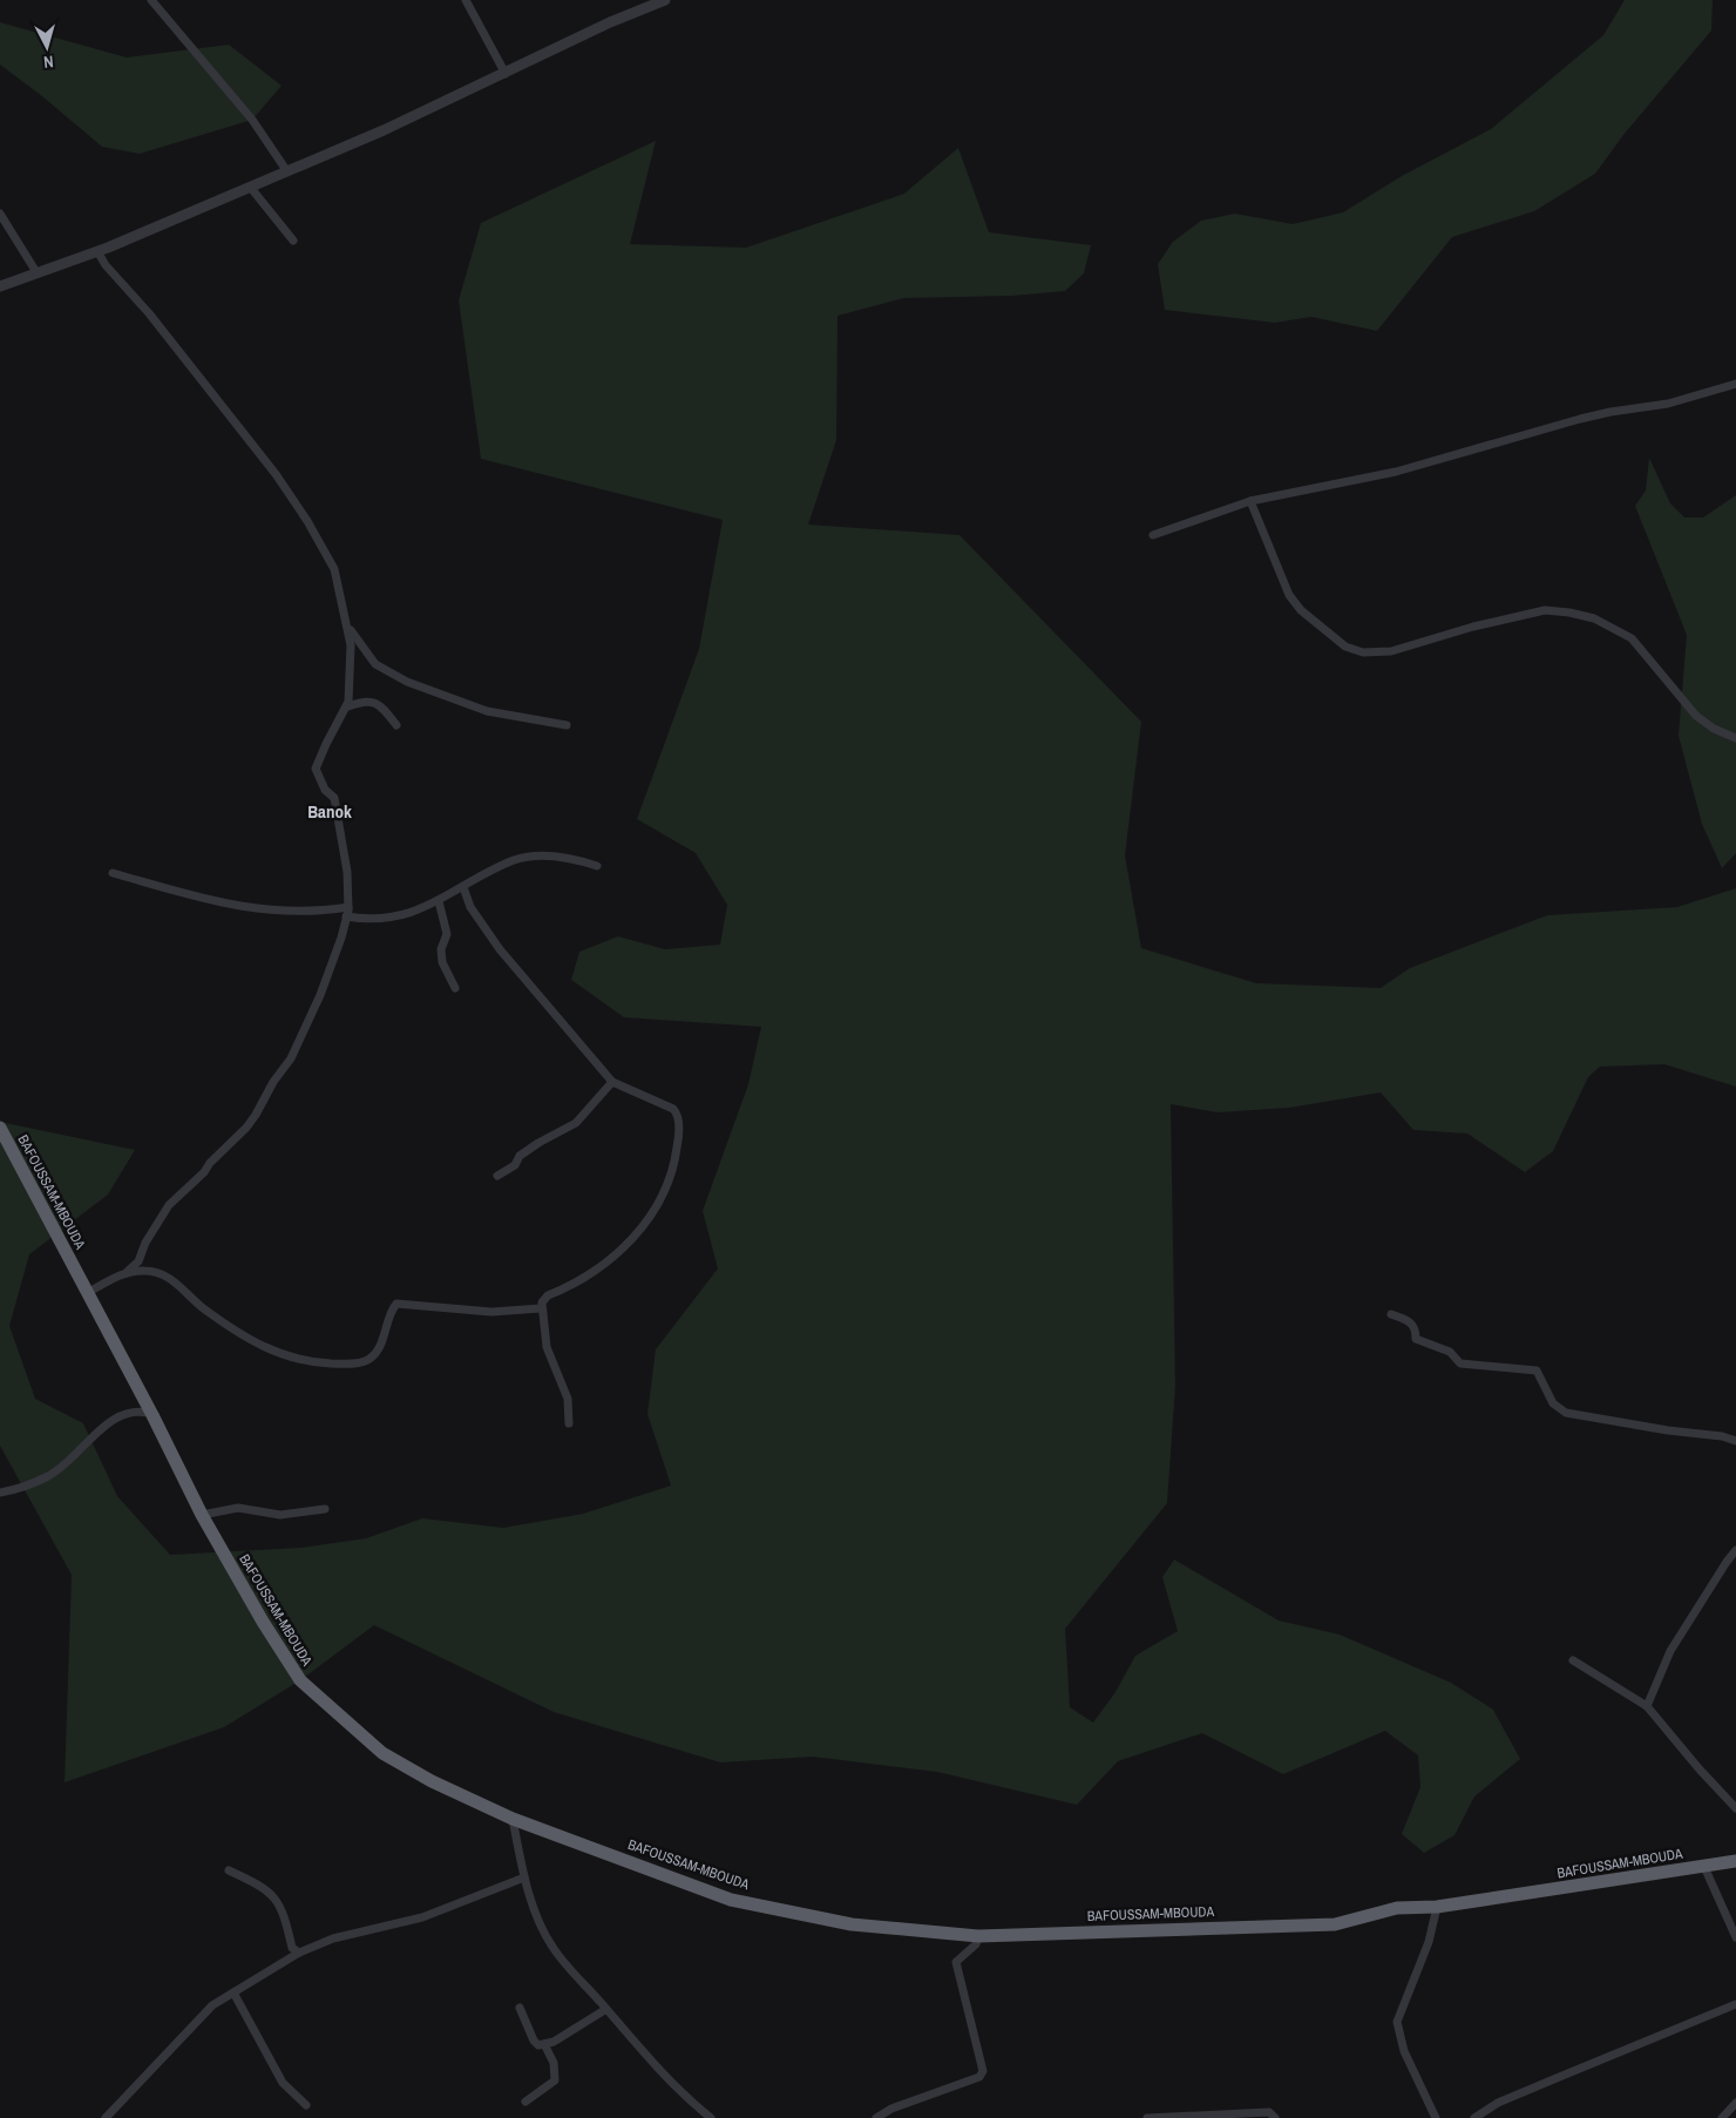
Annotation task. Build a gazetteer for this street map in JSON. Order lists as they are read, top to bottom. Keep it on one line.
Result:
{"streets":{"highway":["BAFOUSSAM-MBOUDA"]},"districts":["Banok"],"north":"bottom"}
